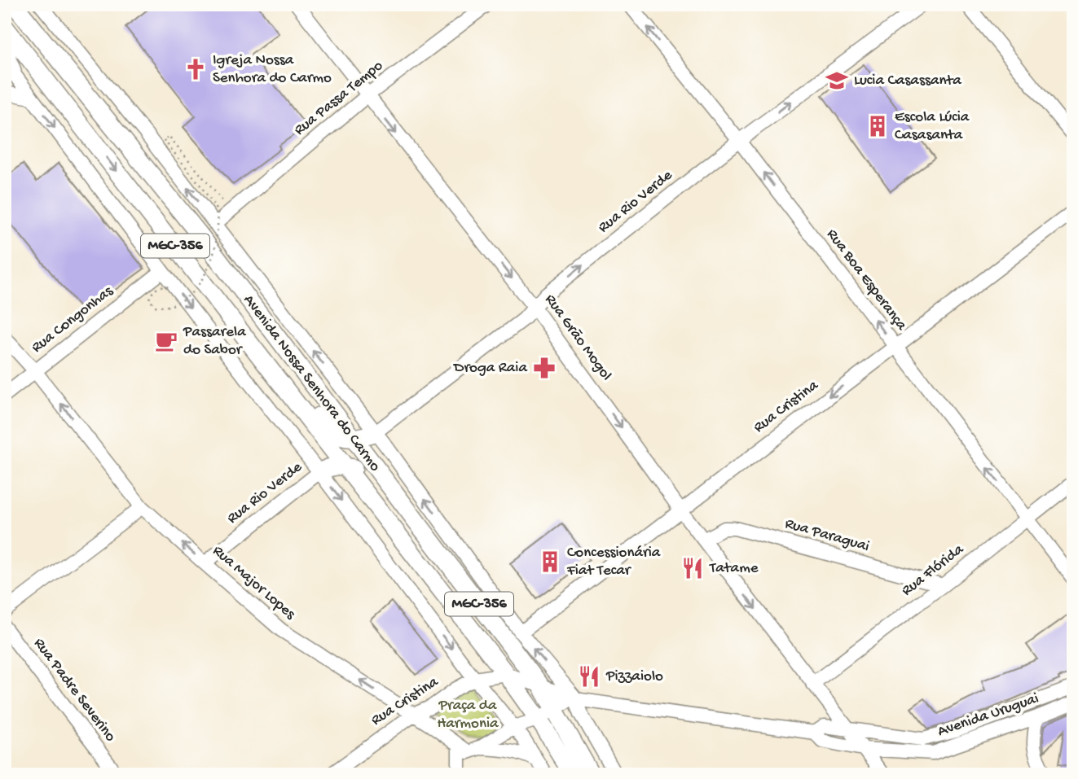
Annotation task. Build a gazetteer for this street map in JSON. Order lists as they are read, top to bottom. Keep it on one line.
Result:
{"streets":{"main road":["MGC-356","Avenida Nossa Senhora do Carmo"],"street":["Rua Passa Tempo","Rua Rio Verde","Rua Boa Esperança","Rua Congonhas","Rua Grão Mogol","Rua Cristina","Rua Paraguai","Rua Flórida","Rua Major Lopes","Rua Padre Severino","Avenida Uruguai"]},"crossings":[["Rua Passa Tempo","Rua Grão Mogol"],["Rua Passa Tempo","Avenida Nossa Senhora do Carmo"],["Rua Rio Verde","MGC-356"],["Rua Rio Verde","Rua Boa Esperança"],["Rua Rio Verde","Rua Grão Mogol"],["Rua Rio Verde","Avenida Nossa Senhora do Carmo"],["Rua Rio Verde","Rua Major Lopes"],["MGC-356","Rua Congonhas"],["MGC-356","Rua Cristina"],["Rua Boa Esperança","Rua Cristina"],["Rua Boa Esperança","Rua Flórida"],["Rua Congonhas","Rua Major Lopes"],["Rua Grão Mogol","Rua Cristina"],["Rua Grão Mogol","Rua Paraguai"],["Rua Grão Mogol","Rua Flórida"],["Rua Grão Mogol","Avenida Uruguai"],["Avenida Nossa Senhora do Carmo","Rua Cristina"],["Avenida Nossa Senhora do Carmo","Avenida Uruguai"],["Rua Cristina","Rua Major Lopes"],["Rua Cristina","Avenida Uruguai"],["Rua Paraguai","Rua Flórida"]],"one_way":["Rua Rio Verde","Rua Boa Esperança","Rua Grão Mogol","Rua Major Lopes"],"parks":["Praça da Harmonia"],"places":{"church":["Igreja Nossa Senhora do Carmo"],"school or university":["Lucia Casassanta"],"building":["Escola Lúcia Casasanta","Concessionária Fiat Tecar"],"cafe":["Passarela do Sabor"],"pharmacy":["Droga Raia"],"restaurant":["Tatame","Pizzaiolo"]}}
